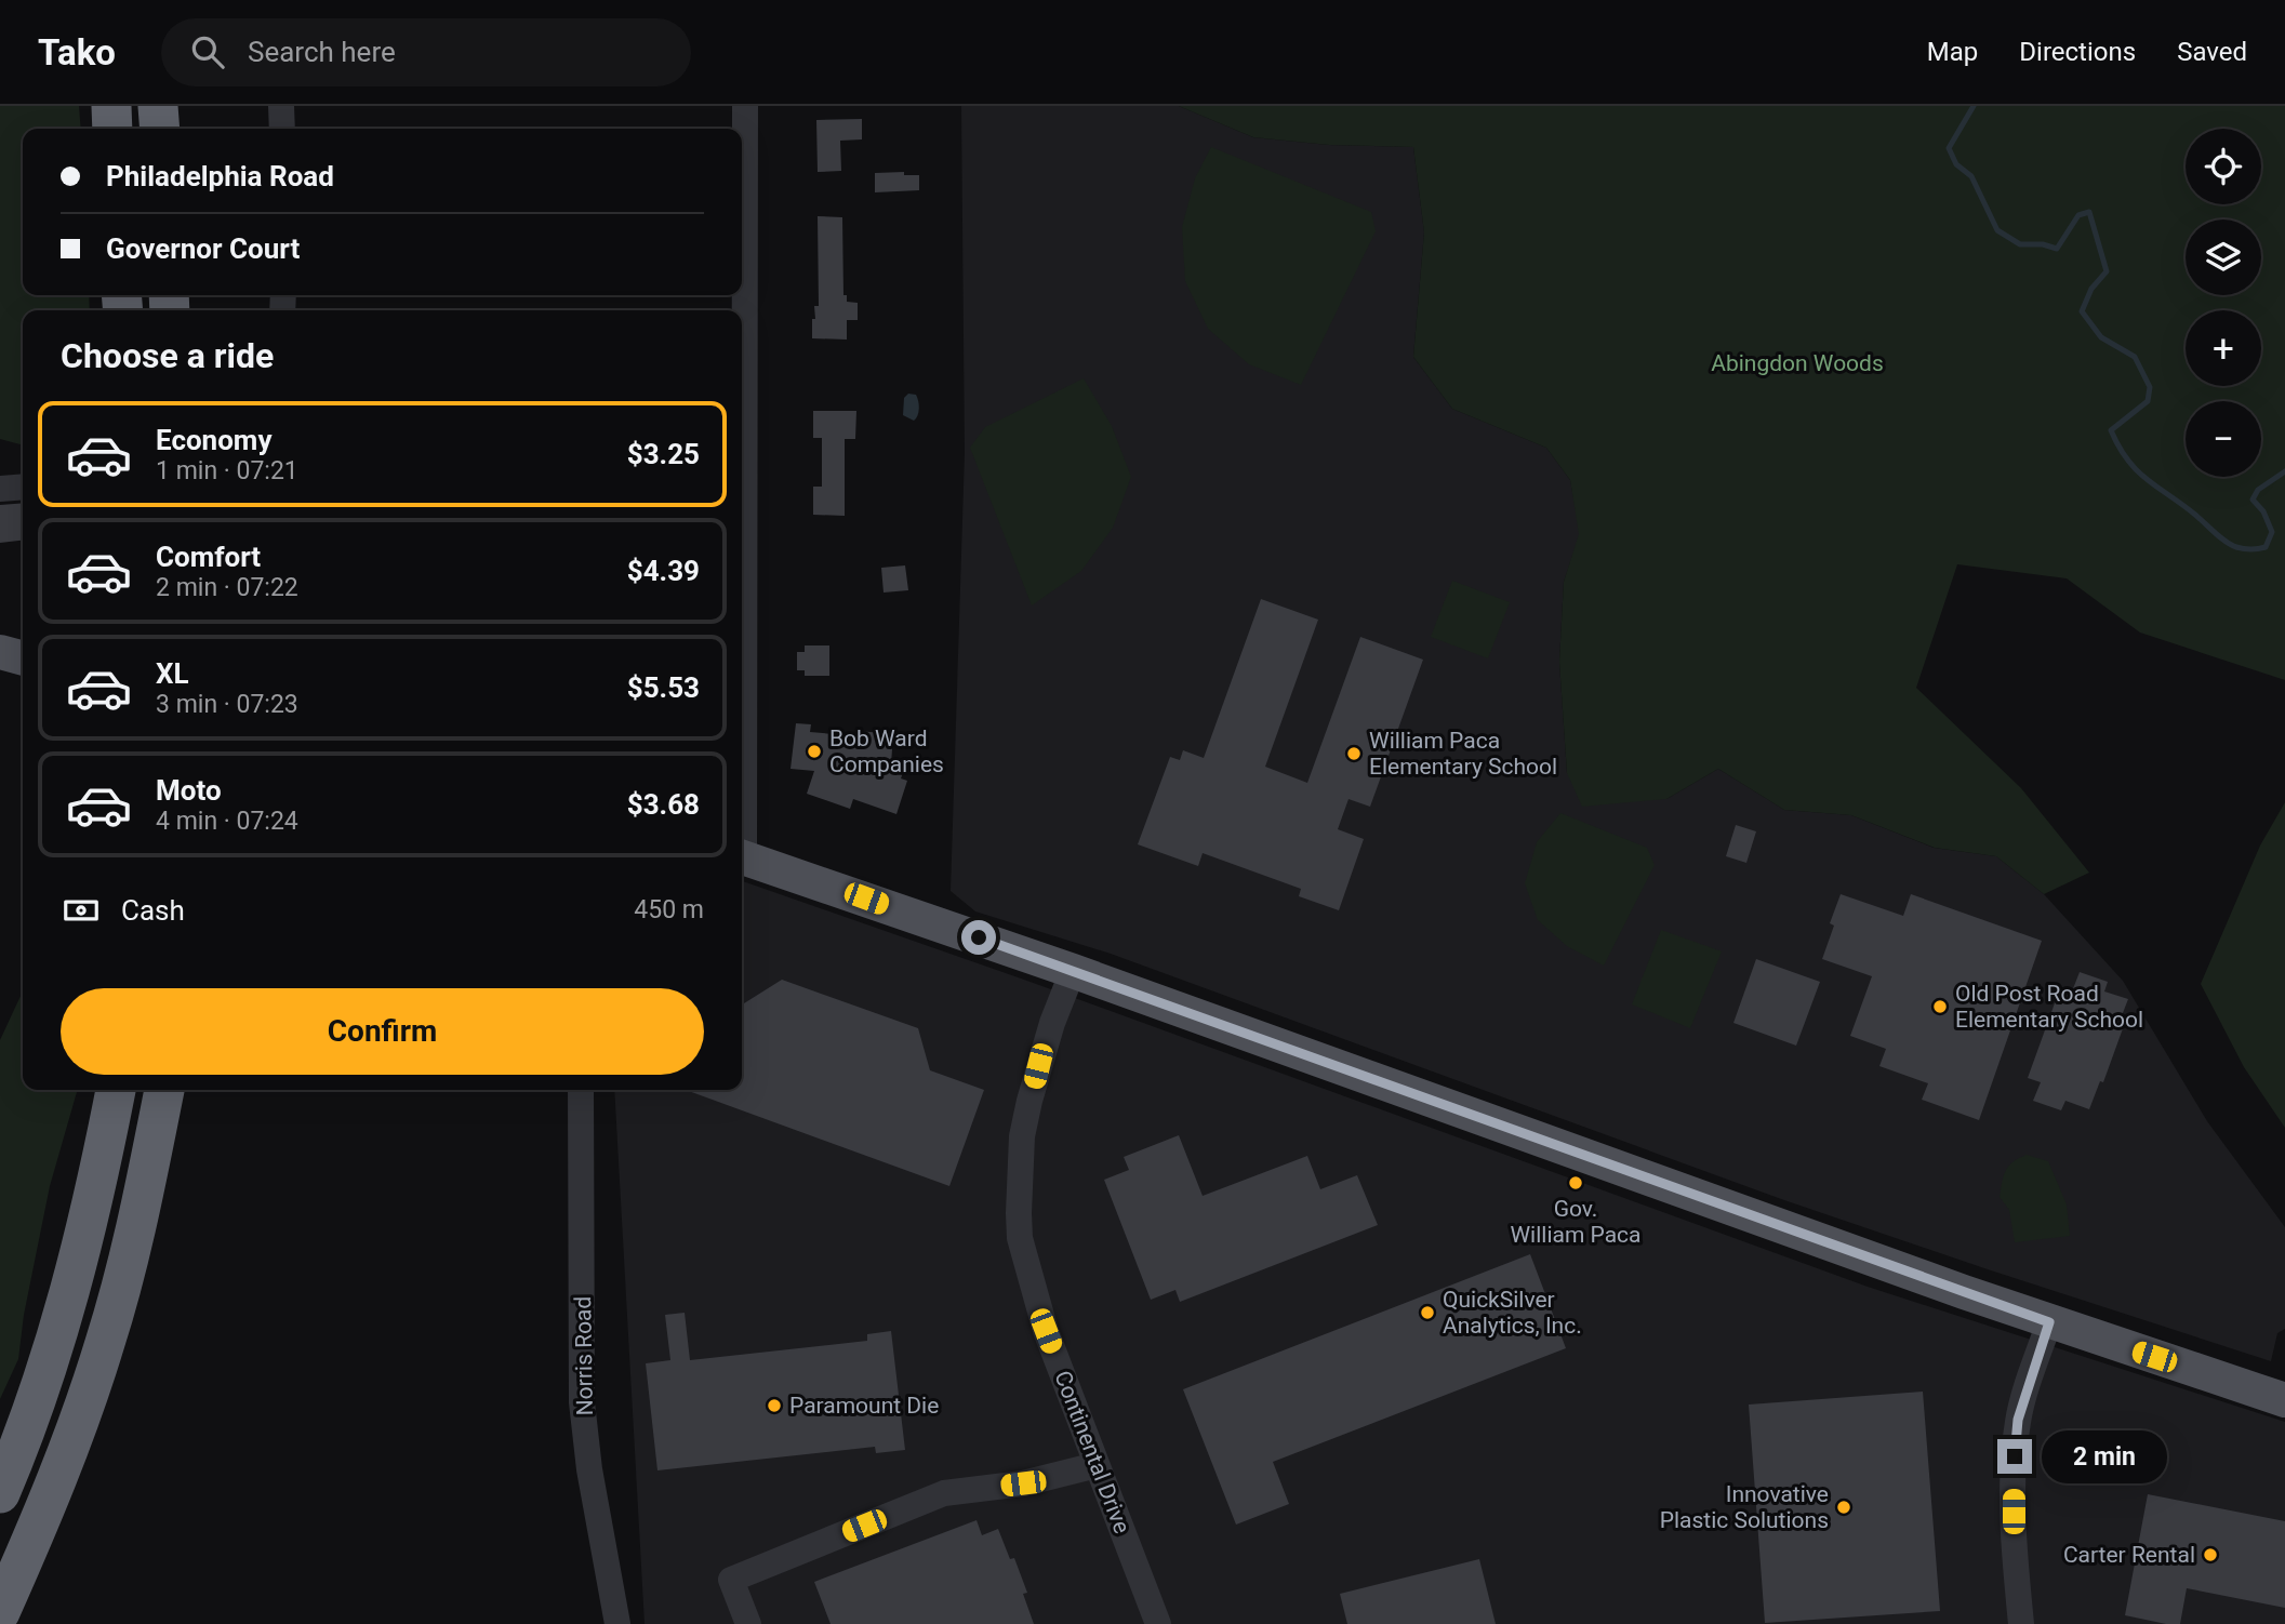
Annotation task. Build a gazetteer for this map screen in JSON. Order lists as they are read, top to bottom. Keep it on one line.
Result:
{"streets":{"street":["Norris Road","Continental Drive"]},"parks":["Abingdon Woods"],"places":["Bob Ward Companies","William Paca Elementary School","Old Post Road Elementary School","Gov. William Paca","QuickSilver Analytics, Inc.","Paramount Die","Innovative Plastic Solutions","Carter Rental"],"page":{"header":"Tako","search":"Search here","nav":["Map","Directions","Saved"],"map_buttons":["+","−"],"banner":["Philadelphia Road","Governor Court"],"heading":"Choose a ride","list":[{"name":"Economy","note":"1 min · 07:21","value":"$3.25"},{"name":"Comfort","note":"2 min · 07:22","value":"$4.39"},{"name":"XL","note":"3 min · 07:23","value":"$5.53"},{"name":"Moto","note":"4 min · 07:24","value":"$3.68"}],"pay":["Cash","450 m"],"buttons":"Confirm","bubble":"2 min"}}
